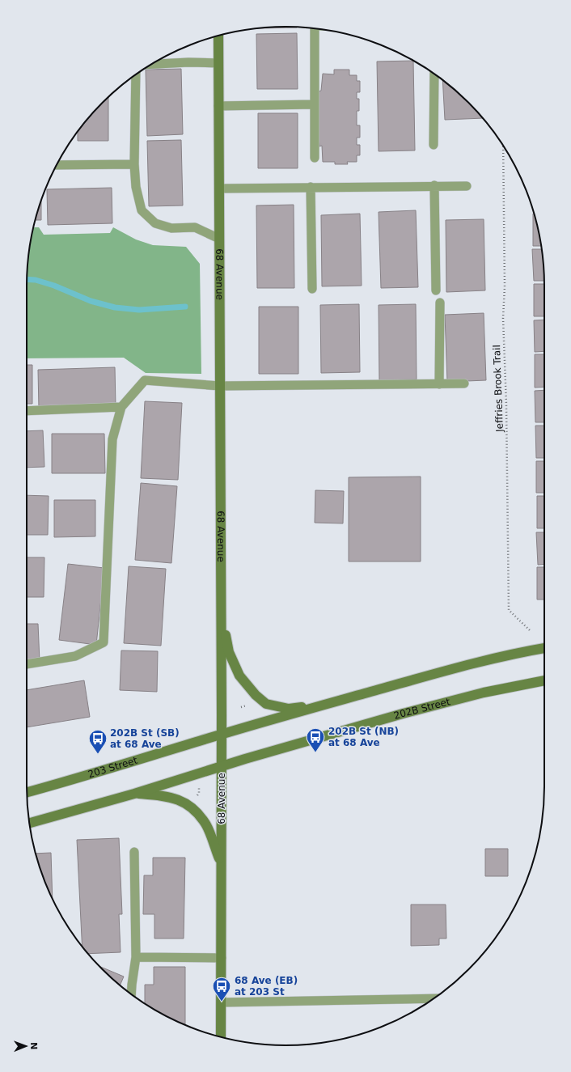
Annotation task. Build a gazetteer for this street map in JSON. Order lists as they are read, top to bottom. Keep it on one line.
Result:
{"streets":{"main road":["68 Avenue","202B Street","203 Street"],"path":["Jeffries Brook Trail"]},"crossings":[["68 Avenue","202B Street"],["68 Avenue","203 Street"]],"places":{"bus stop":["202B St (NB) at 68 Ave","202B St (SB) at 68 Ave","68 Ave (EB) at 203 St"]},"north":"right"}
